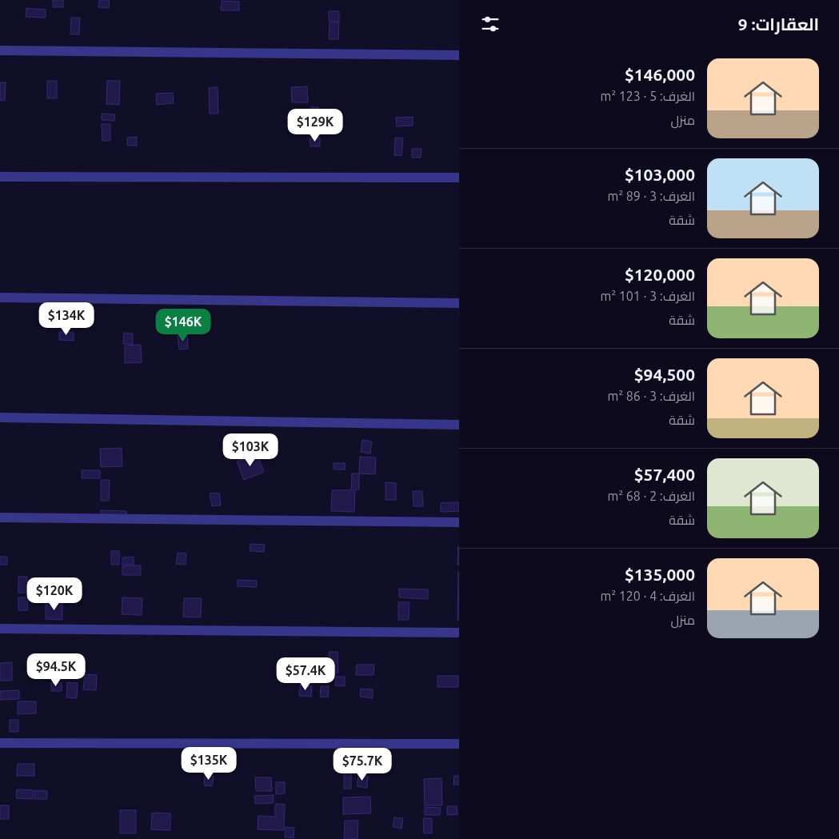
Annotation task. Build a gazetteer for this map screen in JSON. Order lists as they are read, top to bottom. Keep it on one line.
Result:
{"page":{"heading":"العقارات: 9","list":[{"name":"$146,000","note":"الغرف: 5 · 123 m² · منزل"},{"name":"$103,000","note":"الغرف: 3 · 89 m² · شقة"},{"name":"$120,000","note":"الغرف: 3 · 101 m² · شقة"},{"name":"$94,500","note":"الغرف: 3 · 86 m² · شقة"},{"name":"$57,400","note":"الغرف: 2 · 68 m² · شقة"},{"name":"$135,000","note":"الغرف: 4 · 120 m² · منزل"}],"price":["$129K","$134K","$146K","$103K","$120K","$94.5K","$57.4K","$135K","$75.7K"]}}
